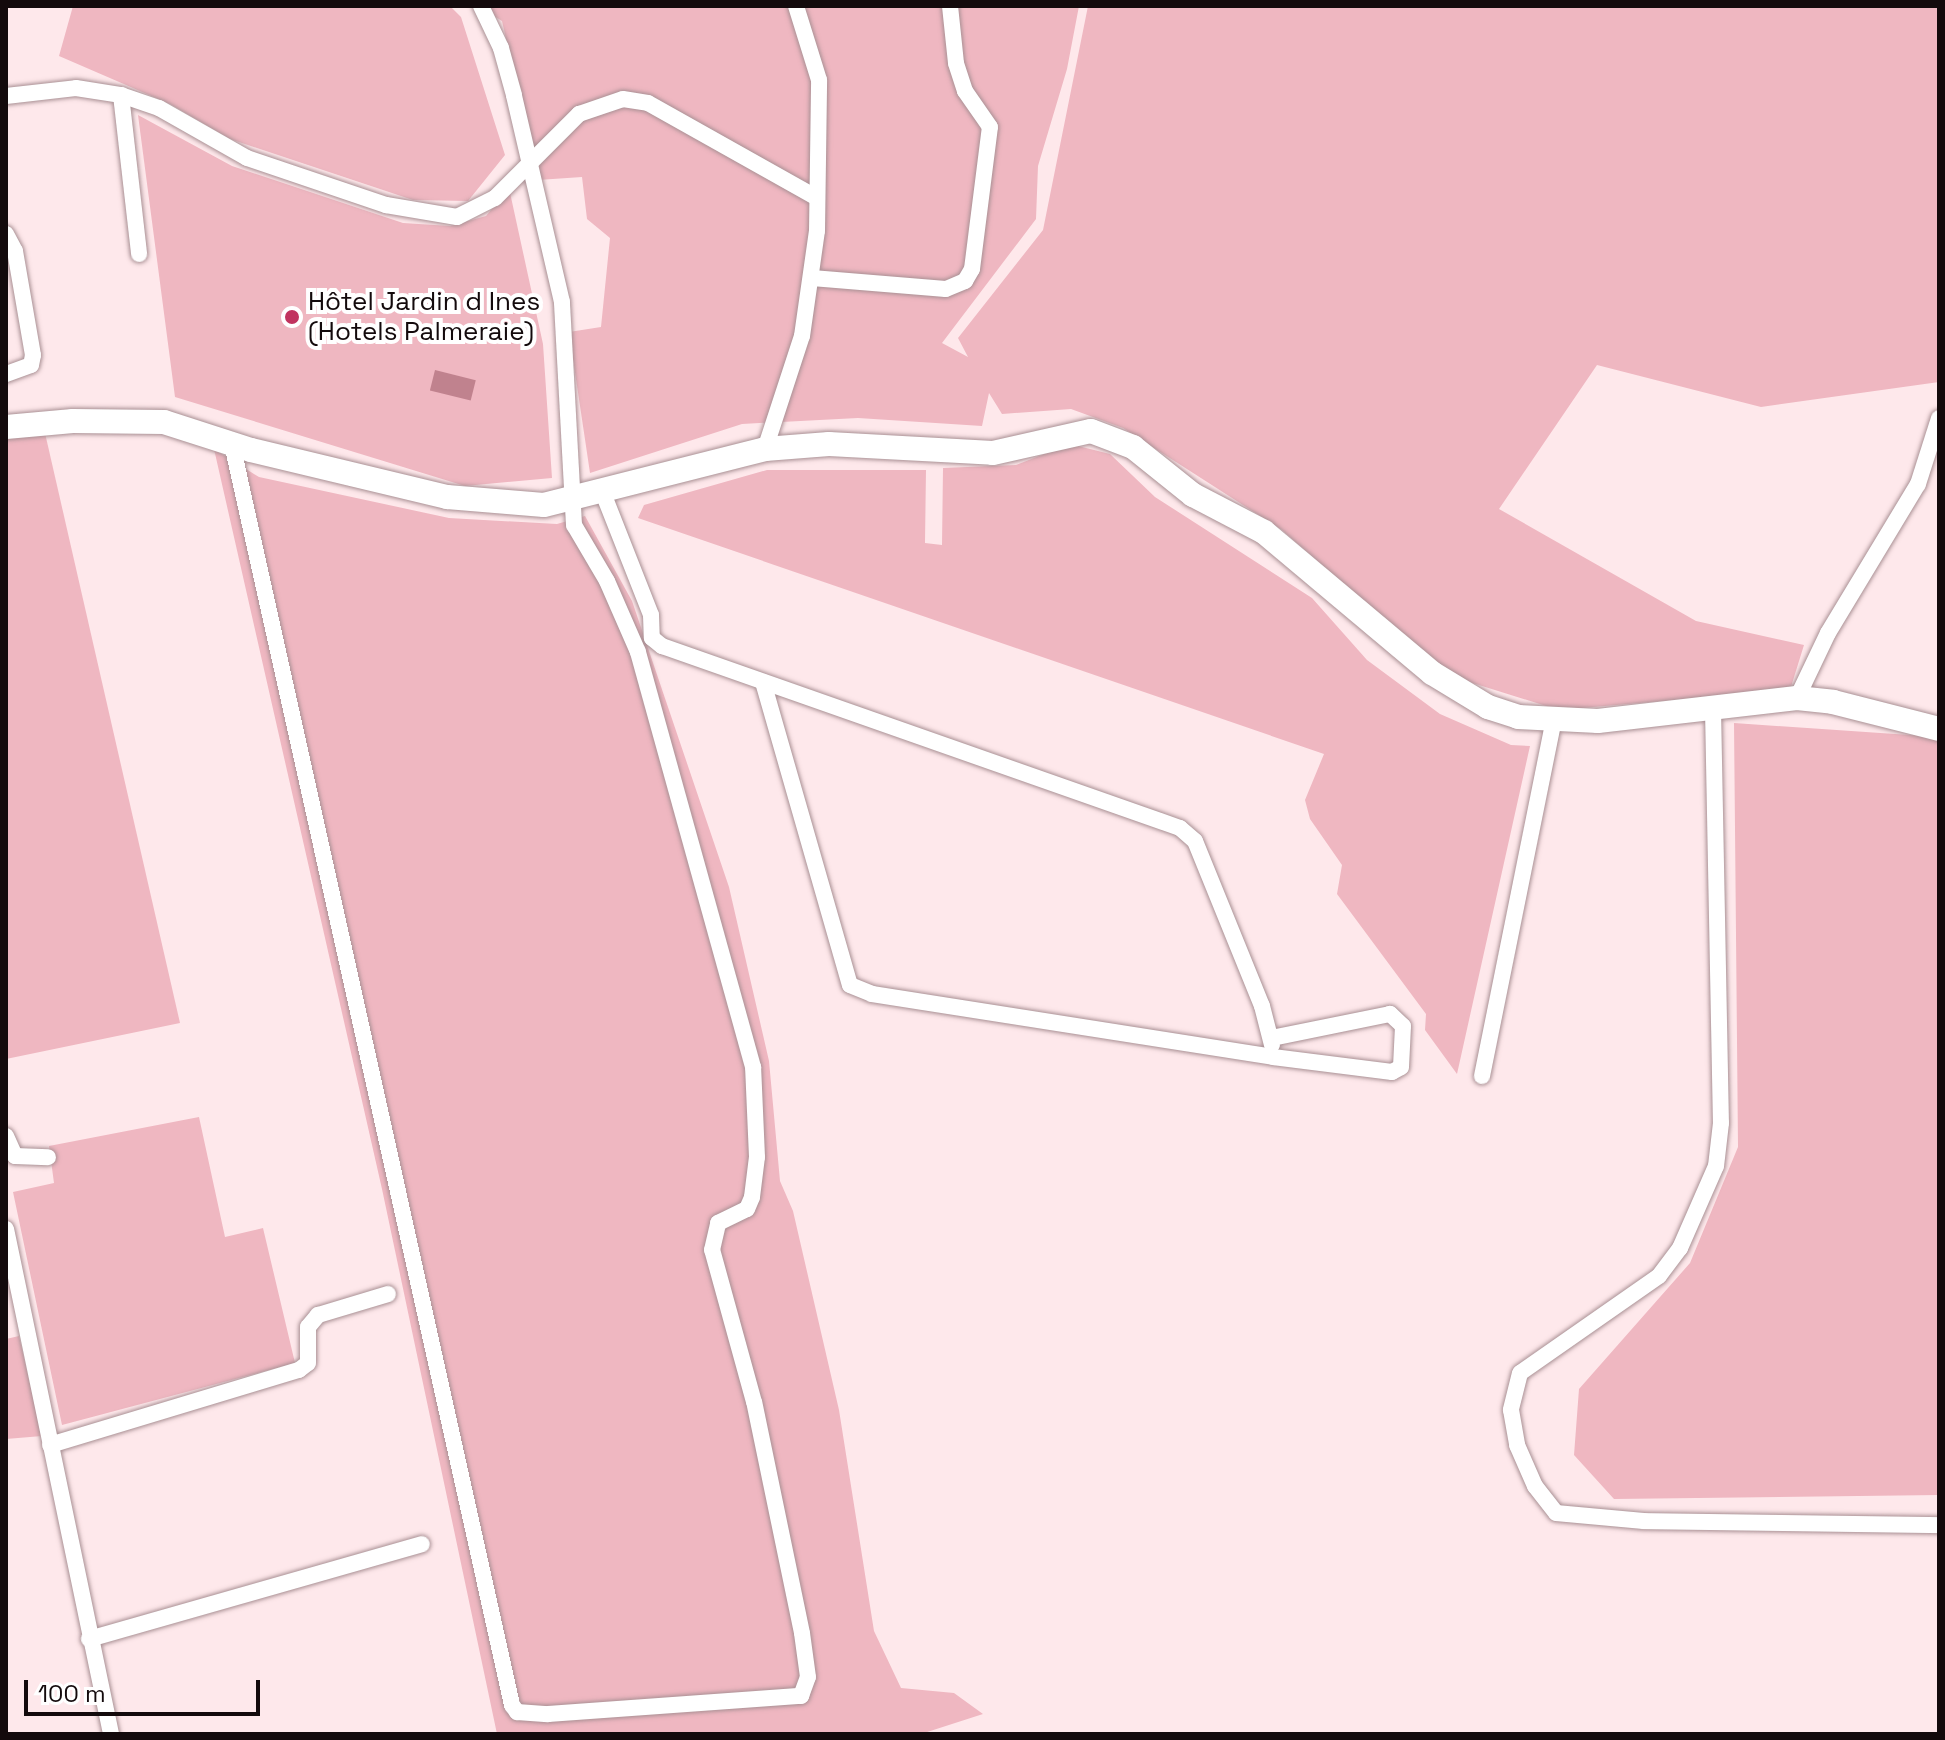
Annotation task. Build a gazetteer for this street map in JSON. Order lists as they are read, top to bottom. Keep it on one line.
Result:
{"places":["Hôtel Jardin d Ines (Hotels Palmeraie)"],"scale_bar":"100 m"}
